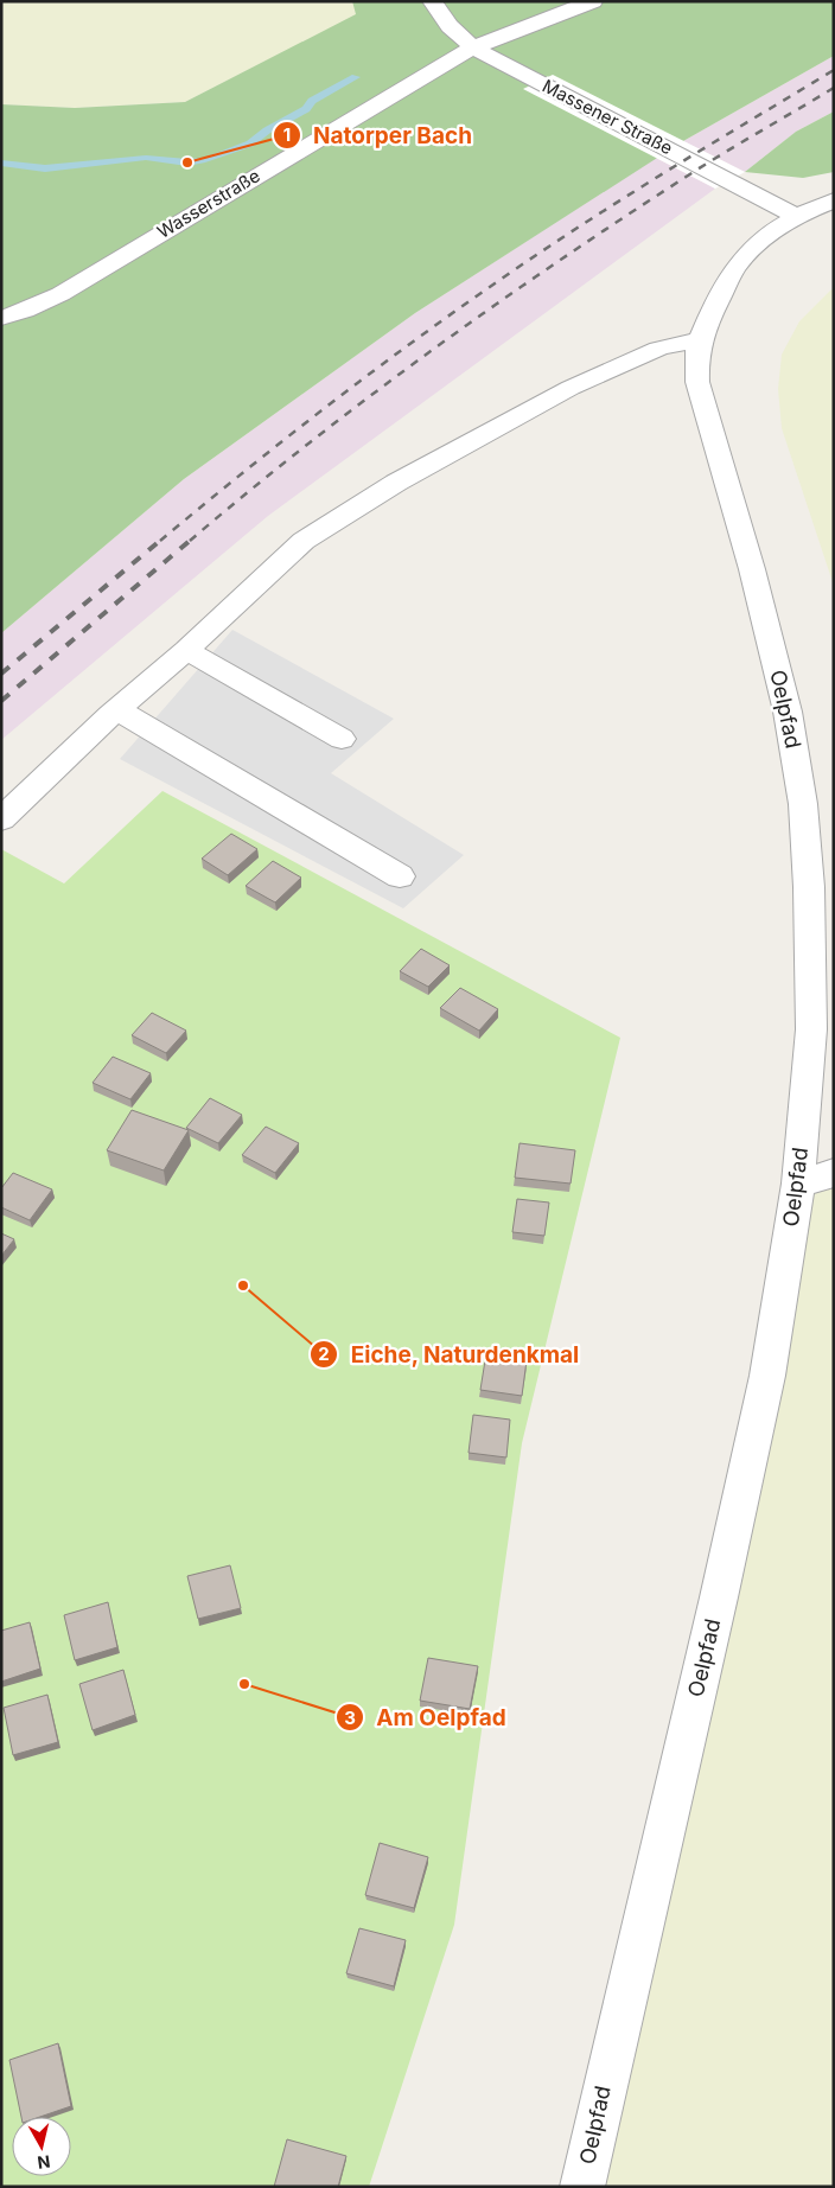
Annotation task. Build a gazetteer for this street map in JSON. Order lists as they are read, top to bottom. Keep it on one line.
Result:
{"streets":{"street":["Massener Straße","Wasserstraße","Oelpfad"]},"crossings":[["Massener Straße","Wasserstraße"],["Massener Straße","Oelpfad"]],"places":["Natorper Bach","Eiche, Naturdenkmal","Am Oelpfad"],"north":"bottom"}
